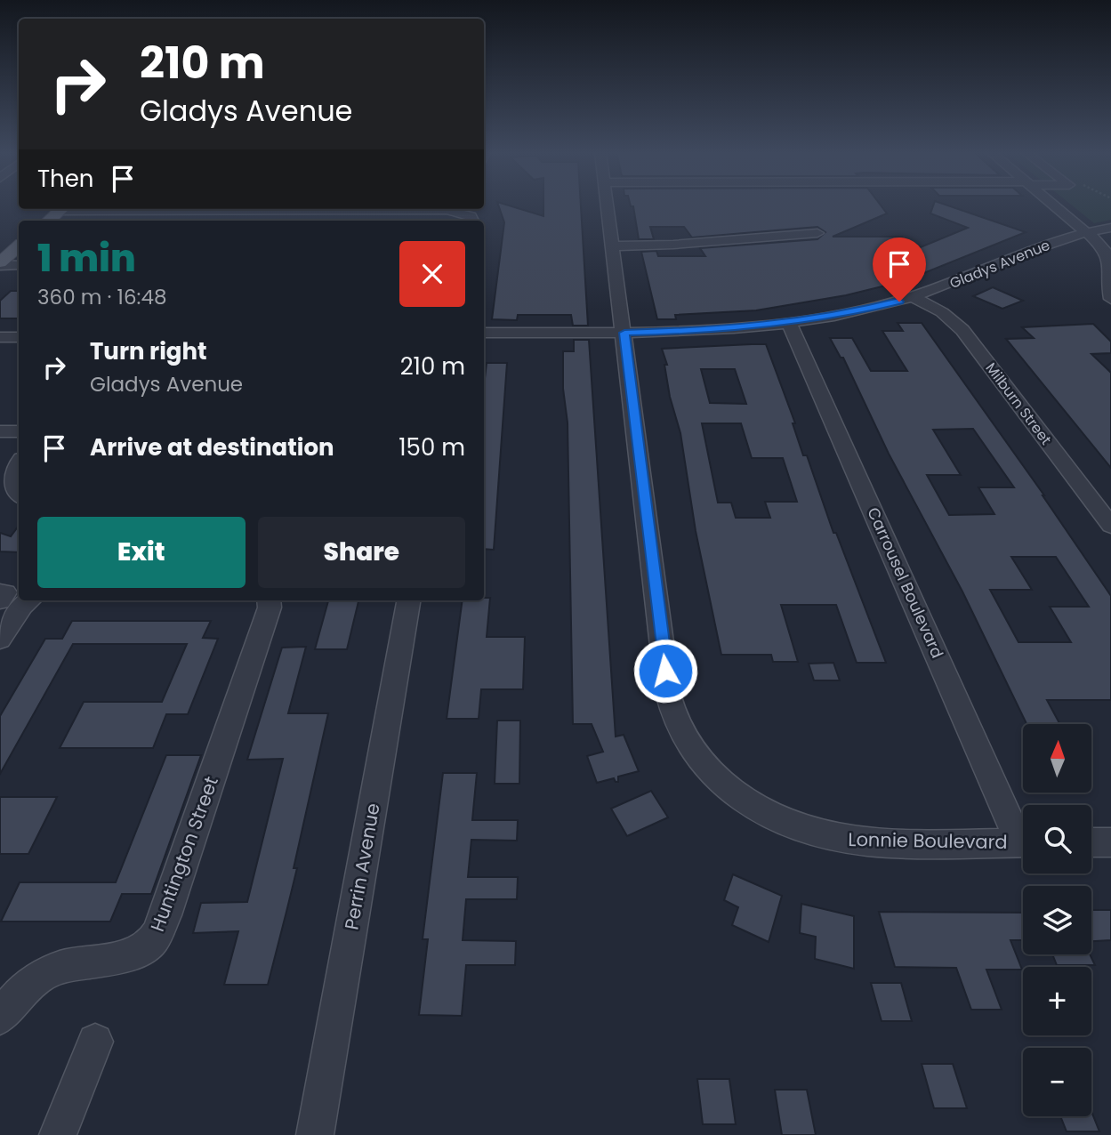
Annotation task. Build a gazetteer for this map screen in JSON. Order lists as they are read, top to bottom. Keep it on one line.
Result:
{"streets":{"street":["Gladys Avenue","Milburn Street","Carrousel Boulevard","Lonnie Boulevard","Huntington Street","Perrin Avenue"]},"crossings":[["Gladys Avenue","Milburn Street"],["Gladys Avenue","Carrousel Boulevard"],["Gladys Avenue","Lonnie Boulevard"]],"north":"top","page":{"turn":["210 m","Gladys Avenue"],"then":"Then","heading":["1 min","360 m · 16:48"],"list":[{"name":"Turn right","note":"Gladys Avenue","value":"210 m"},{"name":"Arrive at destination","value":"150 m"}],"buttons":["Exit","Share"],"map_buttons":["+","−"]}}
